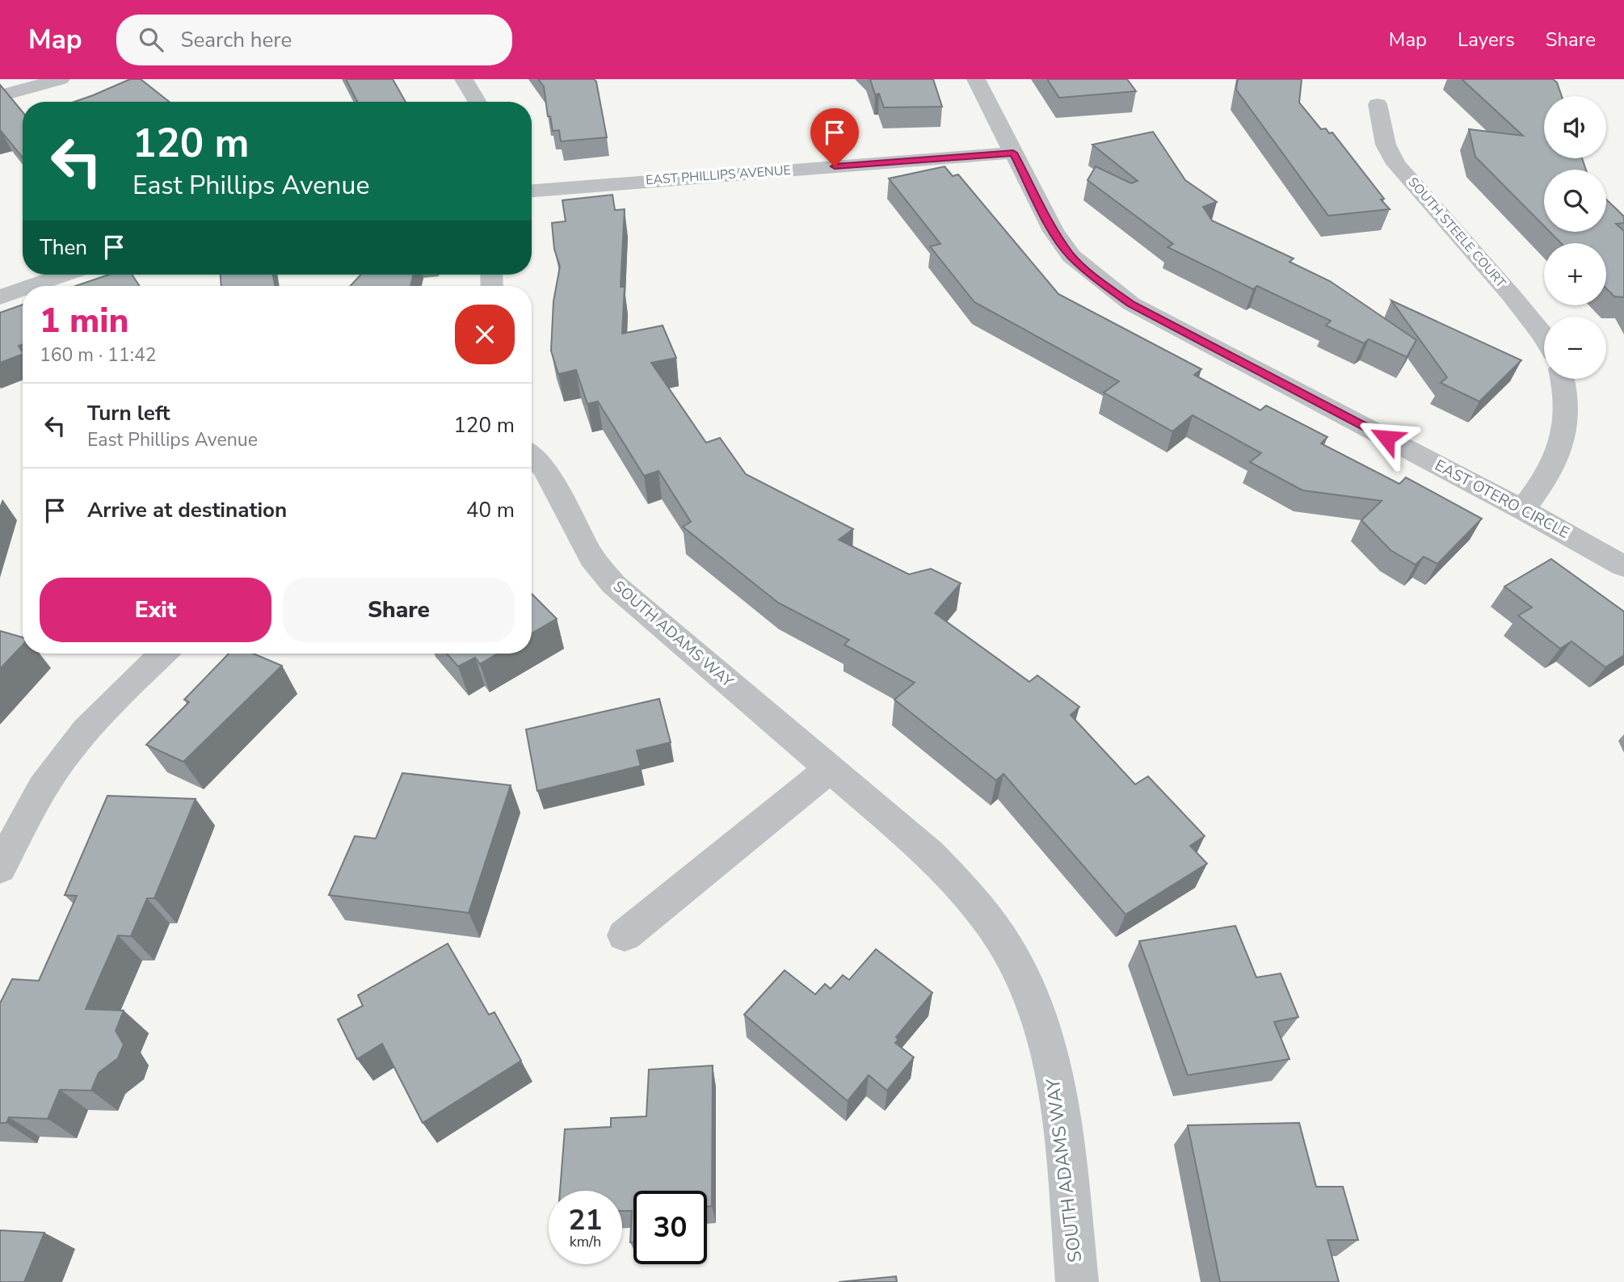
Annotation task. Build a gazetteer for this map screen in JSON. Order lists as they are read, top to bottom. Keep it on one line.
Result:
{"streets":{"street":["EAST PHILLIPS AVENUE","SOUTH STEELE COURT","EAST OTERO CIRCLE","SOUTH ADAMS WAY"]},"crossings":[["EAST PHILLIPS AVENUE","EAST OTERO CIRCLE"]],"page":{"header":"Map","search":"Search here","nav":["Map","Layers","Share"],"map_buttons":["+","−"],"turn":["120 m","East Phillips Avenue"],"then":"Then","heading":["1 min","160 m · 11:42"],"list":[{"name":"Turn left","note":"East Phillips Avenue","value":"120 m"},{"name":"Arrive at destination","value":"40 m"}],"buttons":["Exit","Share"],"speed":"21 km/h","limit":"30"}}
